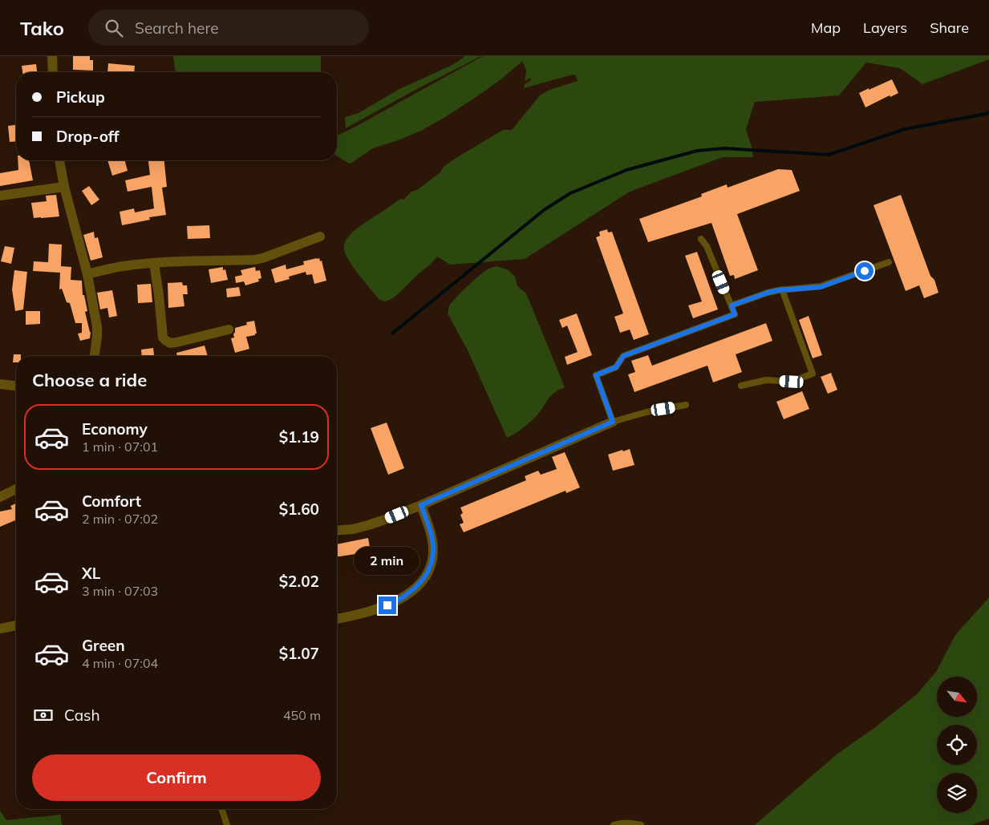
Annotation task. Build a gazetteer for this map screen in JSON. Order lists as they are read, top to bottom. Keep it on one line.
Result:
{"north":"bottom right","page":{"header":"Tako","search":"Search here","nav":["Map","Layers","Share"],"banner":["Pickup","Drop-off"],"heading":"Choose a ride","list":[{"name":"Economy","note":"1 min · 07:01","value":"$1.19"},{"name":"Comfort","note":"2 min · 07:02","value":"$1.60"},{"name":"XL","note":"3 min · 07:03","value":"$2.02"},{"name":"Green","note":"4 min · 07:04","value":"$1.07"}],"bubble":"2 min","pay":["Cash","450 m"],"buttons":"Confirm"}}
